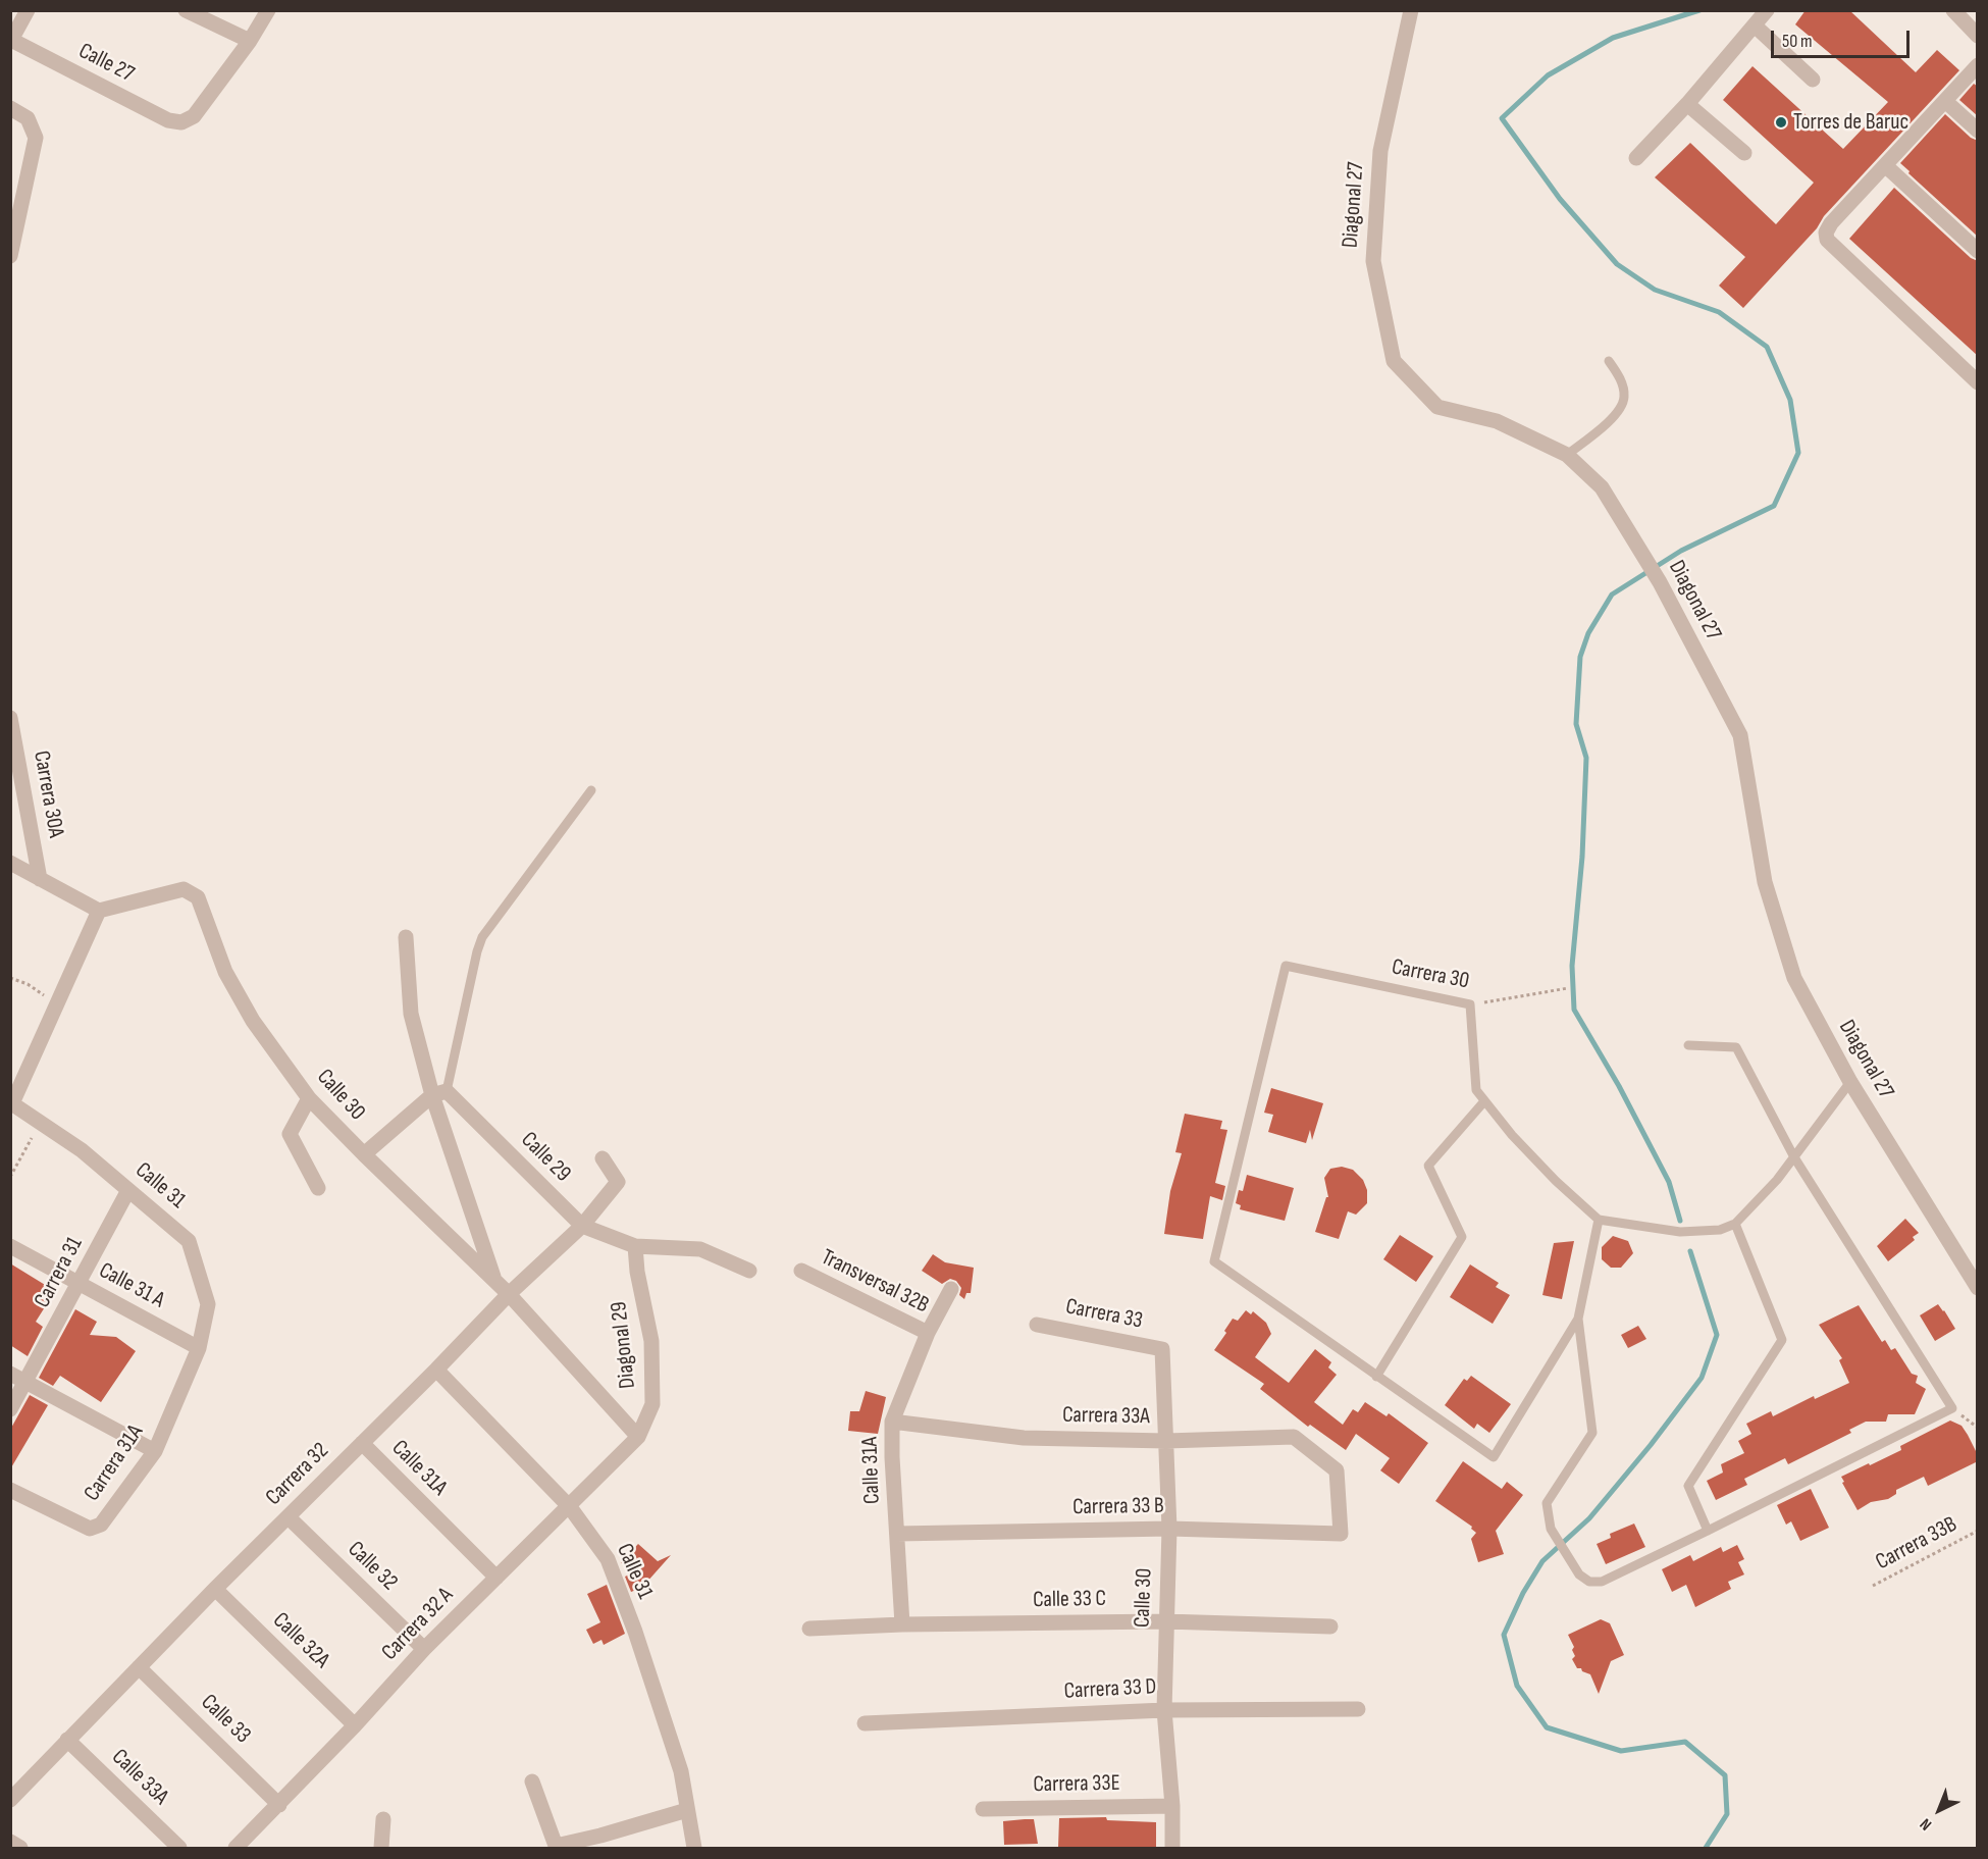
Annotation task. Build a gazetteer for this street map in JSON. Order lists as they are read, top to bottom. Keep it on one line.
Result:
{"streets":{"street":["Calle 27","Diagonal 27","Carrera 30A","Calle 30","Calle 29","Calle 31","Carrera 31","Transversal 32B","Calle 31 A","Carrera 33","Diagonal 29","Carrera 33A","Carrera 31A","Calle 31A","Carrera 32","Carrera 33 B","Calle 32","Calle 33 C","Carrera 32 A","Calle 32A","Carrera 33 D","Calle 33","Calle 33A","Carrera 33E"],"lane":["Carrera 30"],"path":["Carrera 33B"]},"crossings":[["Calle 30","Carrera 33"],["Calle 30","Diagonal 29"],["Calle 30","Carrera 33A"],["Calle 30","Carrera 32"],["Calle 30","Carrera 33 B"],["Calle 30","Calle 33 C"],["Calle 30","Carrera 32 A"],["Calle 30","Carrera 33 D"],["Calle 30","Carrera 33E"],["Calle 29","Diagonal 29"],["Calle 29","Carrera 32"],["Calle 31","Carrera 31"],["Calle 31","Calle 31 A"],["Calle 31","Carrera 31A"],["Calle 31","Carrera 32"],["Calle 31","Carrera 32 A"],["Carrera 31","Calle 31 A"],["Transversal 32B","Calle 31A"],["Calle 31 A","Carrera 31A"],["Diagonal 29","Carrera 32 A"],["Carrera 33A","Calle 31A"],["Carrera 33A","Carrera 33 B"],["Calle 31A","Carrera 32"],["Calle 31A","Carrera 33 B"],["Calle 31A","Calle 33 C"],["Calle 31A","Carrera 32 A"],["Carrera 32","Calle 32"],["Carrera 32","Calle 32A"],["Carrera 32","Calle 33"],["Carrera 32","Calle 33A"],["Calle 32","Carrera 32 A"],["Carrera 32 A","Calle 32A"],["Carrera 32 A","Calle 33"]],"places":["Torres de Baruc"],"scale_bar":"50 m","north":"bottom left"}
